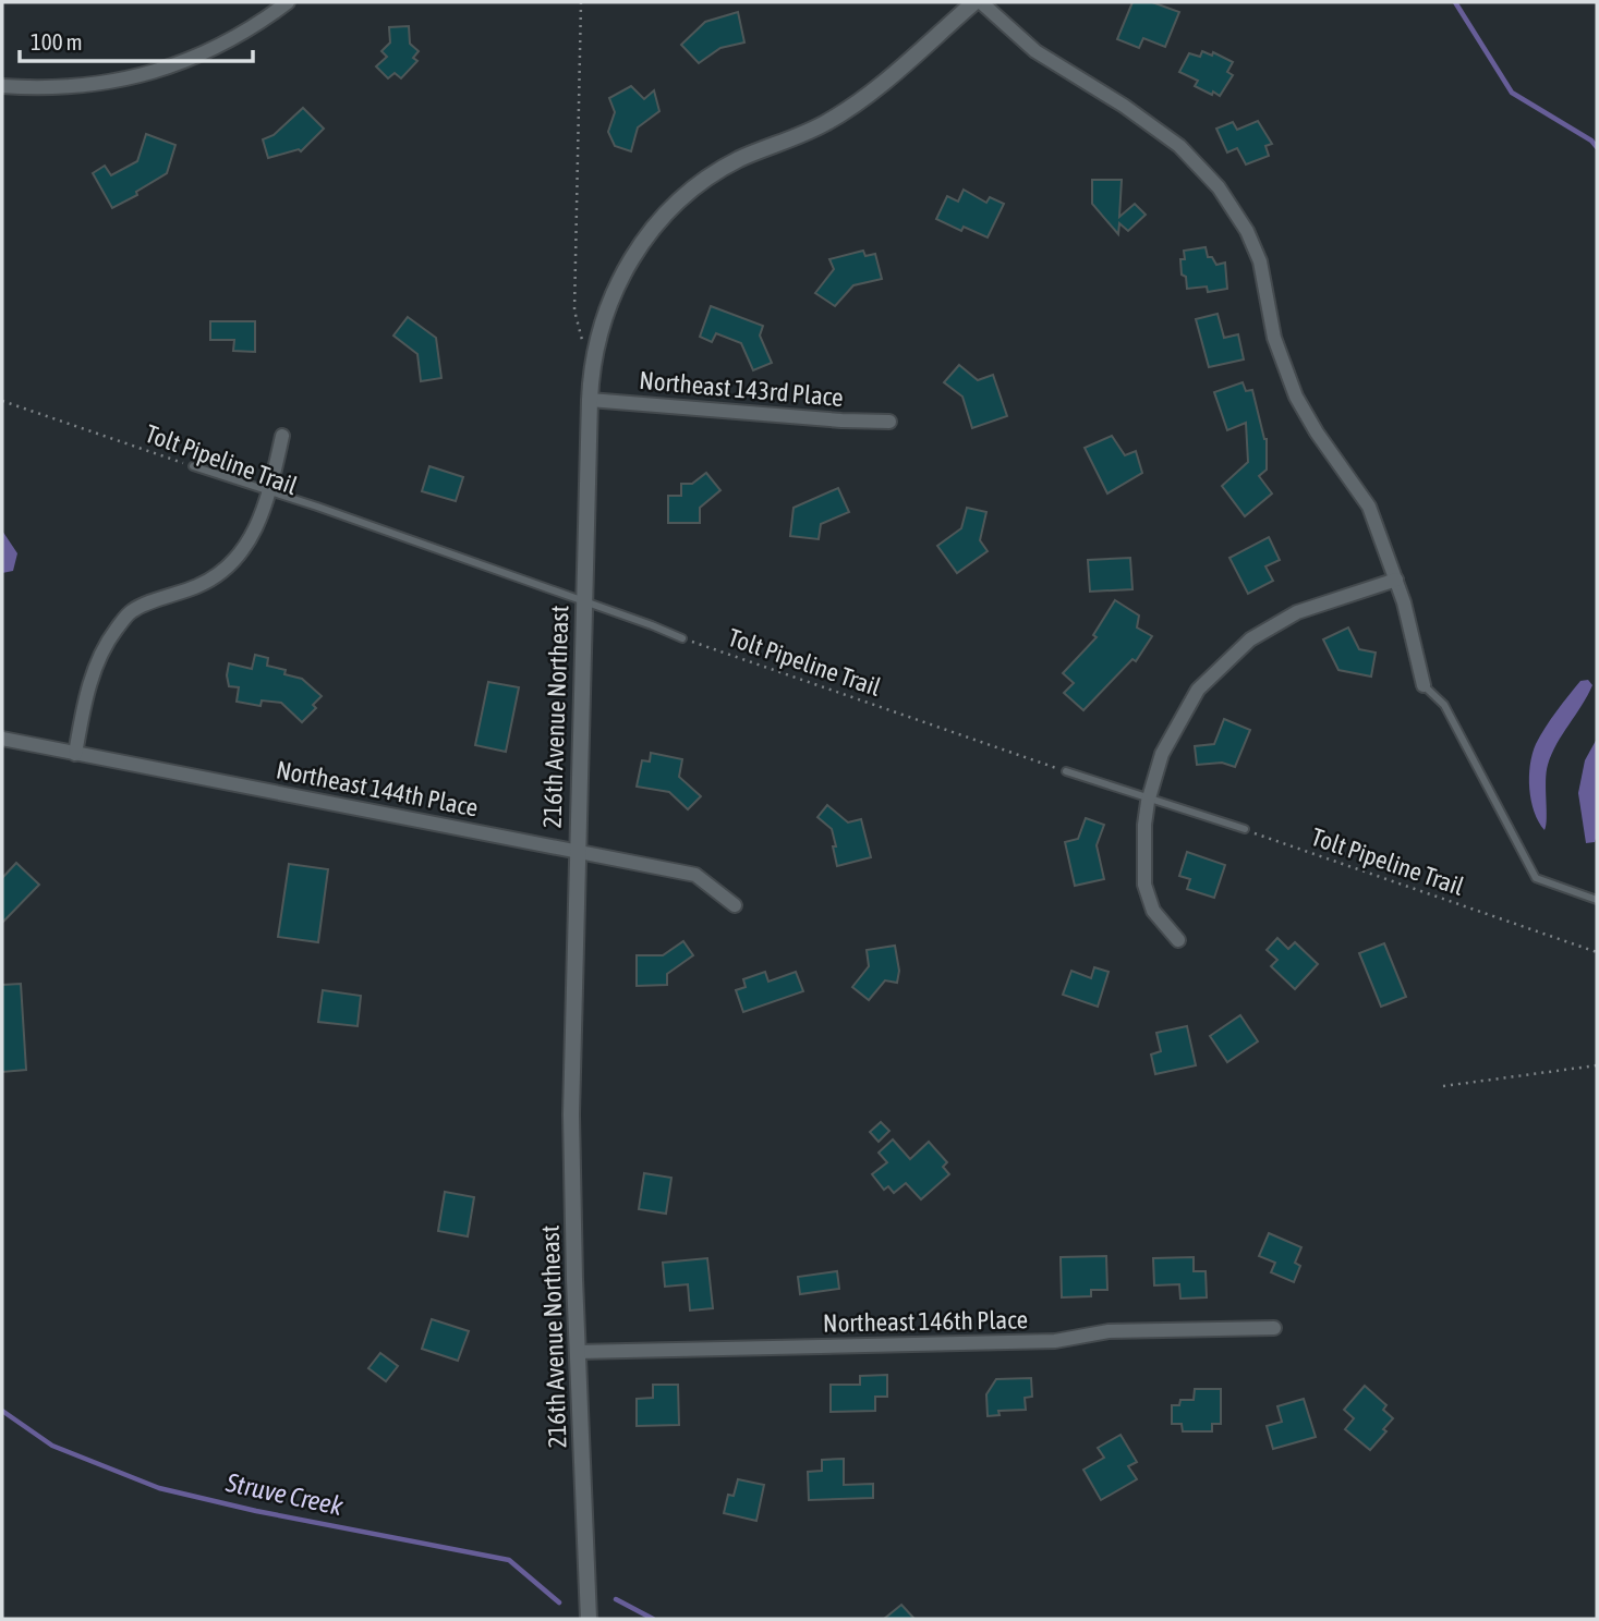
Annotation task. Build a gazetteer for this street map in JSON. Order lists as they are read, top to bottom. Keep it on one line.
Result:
{"streets":{"street":["Northeast 143rd Place","216th Avenue Northeast","Northeast 144th Place","Northeast 146th Place"],"path":["Tolt Pipeline Trail"]},"crossings":[["Northeast 143rd Place","216th Avenue Northeast"],["216th Avenue Northeast","Northeast 144th Place"],["216th Avenue Northeast","Northeast 146th Place"]],"water":["Struve Creek"],"scale_bar":"100 m"}
